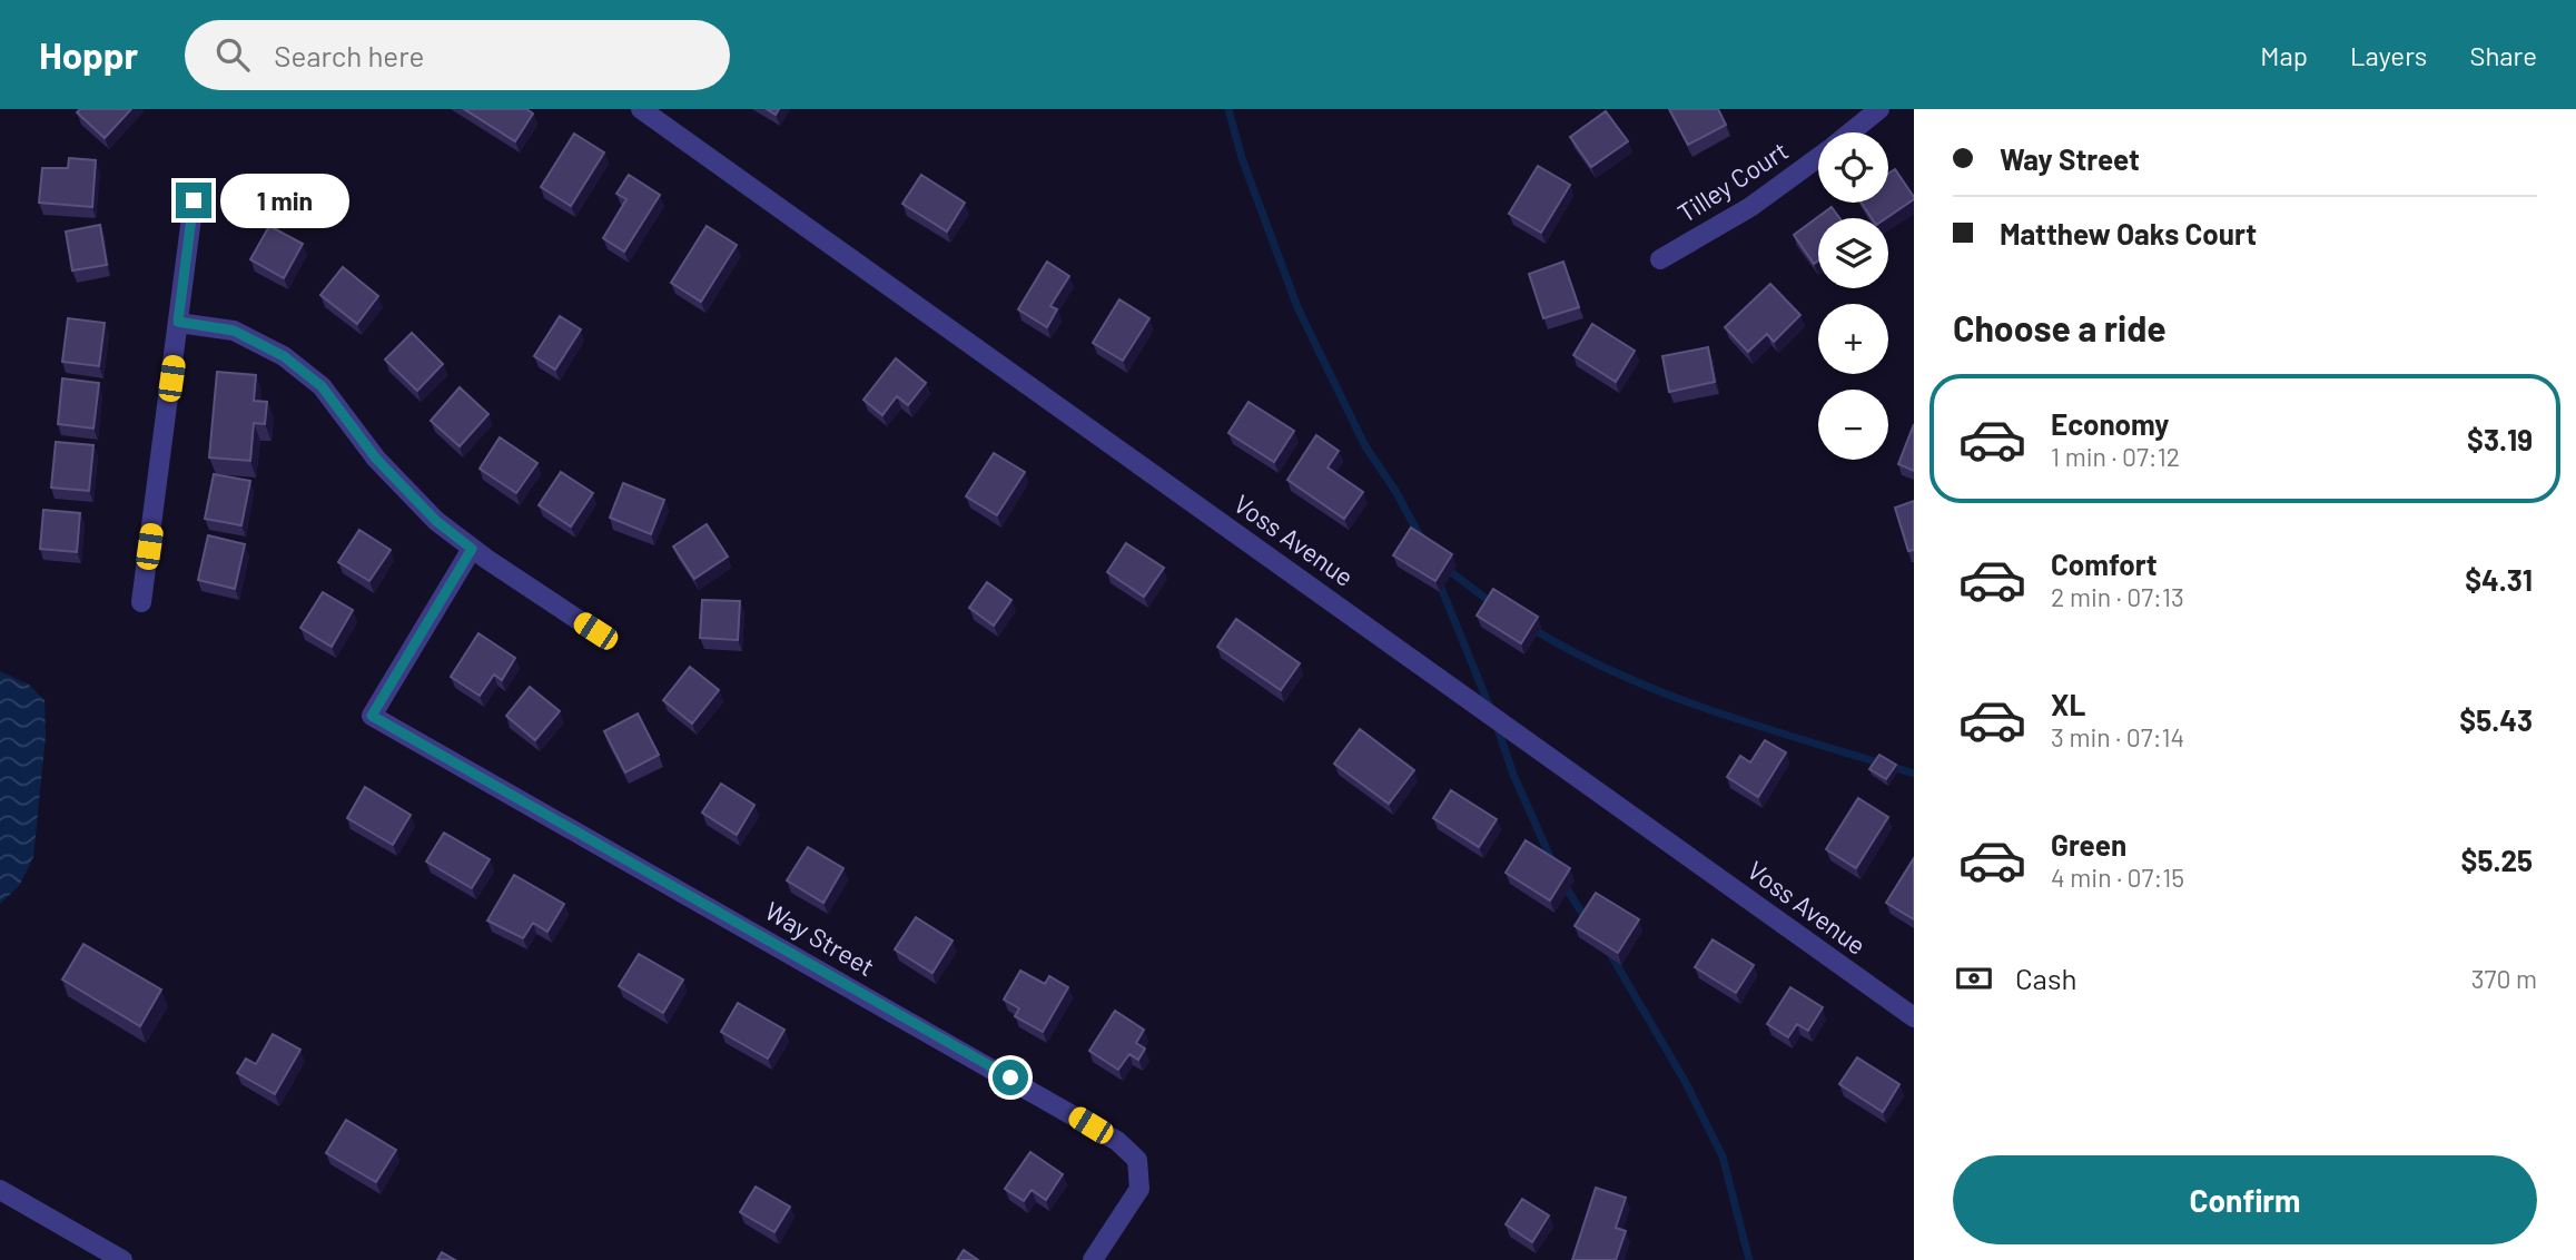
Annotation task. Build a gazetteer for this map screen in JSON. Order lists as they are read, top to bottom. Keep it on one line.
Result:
{"streets":{"street":["Tilley Court","Voss Avenue","Way Street"]},"page":{"header":"Hoppr","search":"Search here","nav":["Map","Layers","Share"],"banner":["Way Street","Matthew Oaks Court"],"map_buttons":["+","−"],"bubble":"1 min","heading":"Choose a ride","list":[{"name":"Economy","note":"1 min · 07:12","value":"$3.19"},{"name":"Comfort","note":"2 min · 07:13","value":"$4.31"},{"name":"XL","note":"3 min · 07:14","value":"$5.43"},{"name":"Green","note":"4 min · 07:15","value":"$5.25"}],"pay":["Cash","370 m"],"buttons":"Confirm"}}
